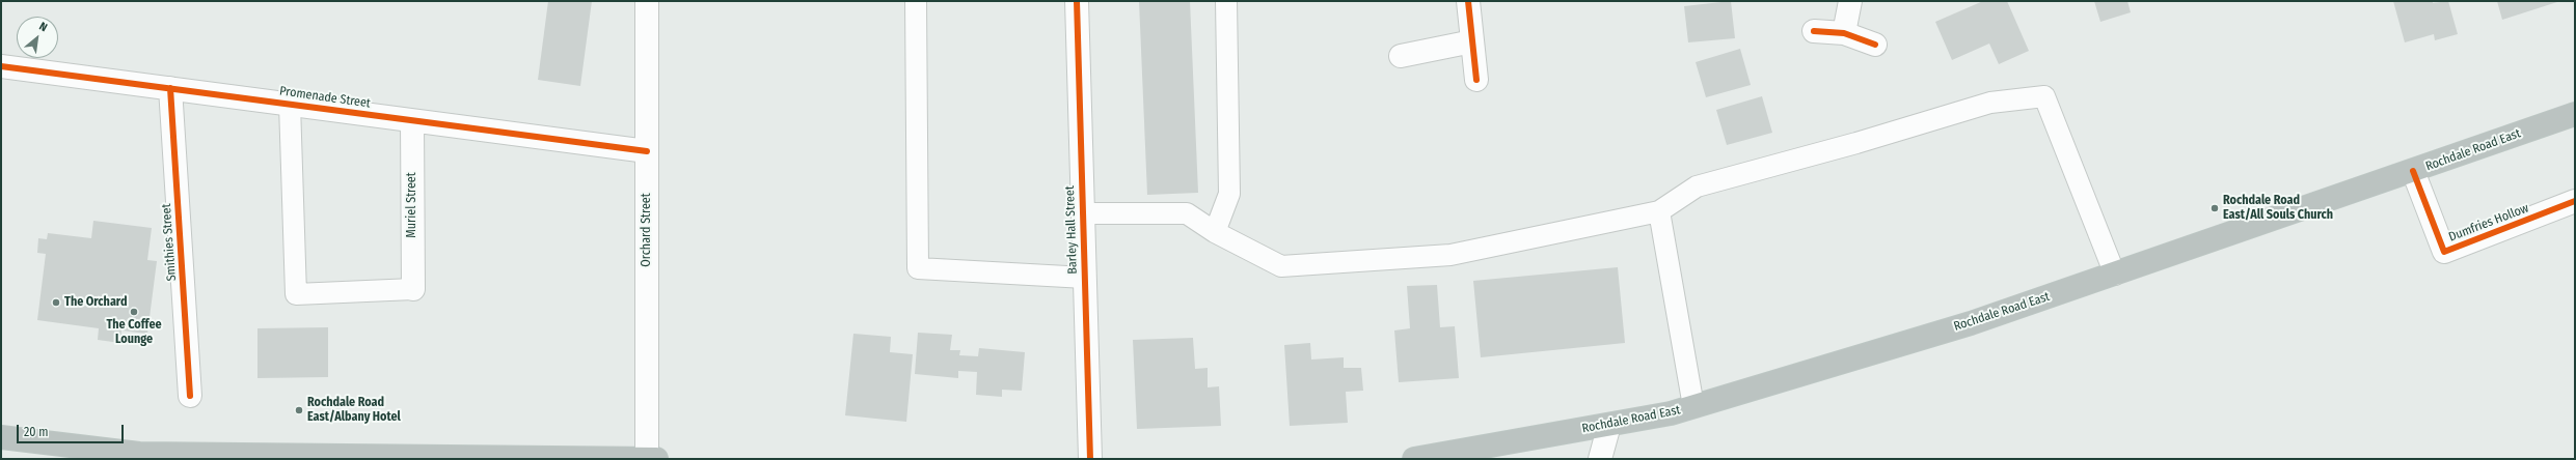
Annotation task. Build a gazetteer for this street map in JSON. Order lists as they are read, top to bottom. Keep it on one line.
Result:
{"streets":{"highway":["Rochdale Road East"],"street":["Promenade Street","Muriel Street","Dumfries Hollow","Orchard Street","Barley Hall Street","Smithies Street"]},"crossings":[["Promenade Street","Muriel Street"],["Promenade Street","Orchard Street"],["Promenade Street","Smithies Street"],["Rochdale Road East","Dumfries Hollow"]],"places":["Rochdale Road East/All Souls Church","The Orchard","The Coffee Lounge","Rochdale Road East/Albany Hotel"],"scale_bar":"20 m","north":"top right"}
